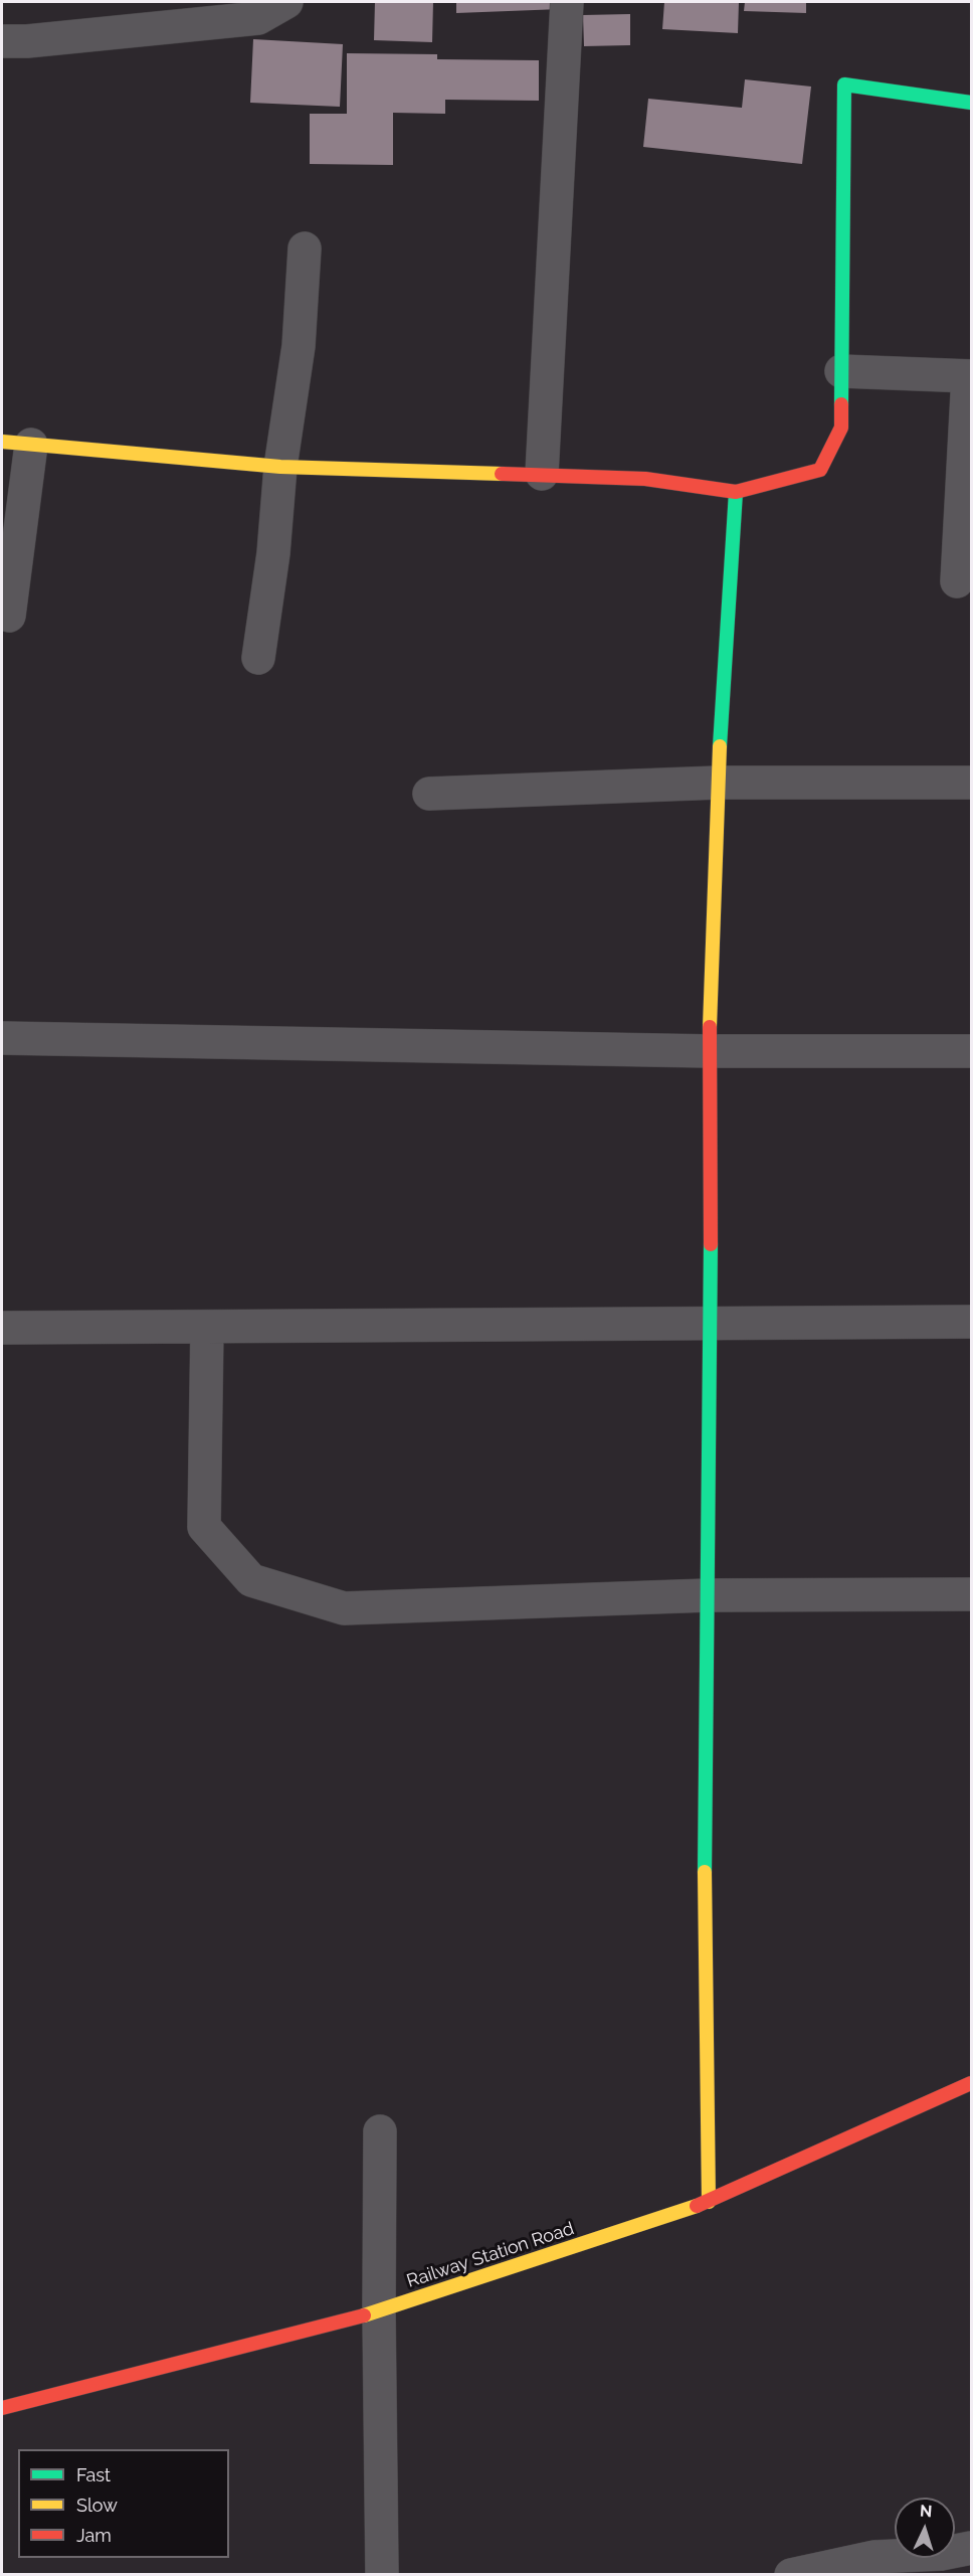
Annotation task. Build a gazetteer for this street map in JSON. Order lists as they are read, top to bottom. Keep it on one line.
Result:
{"streets":{"street":["Railway Station Road"]},"legend":["Fast","Slow","Jam"],"north":"top"}
